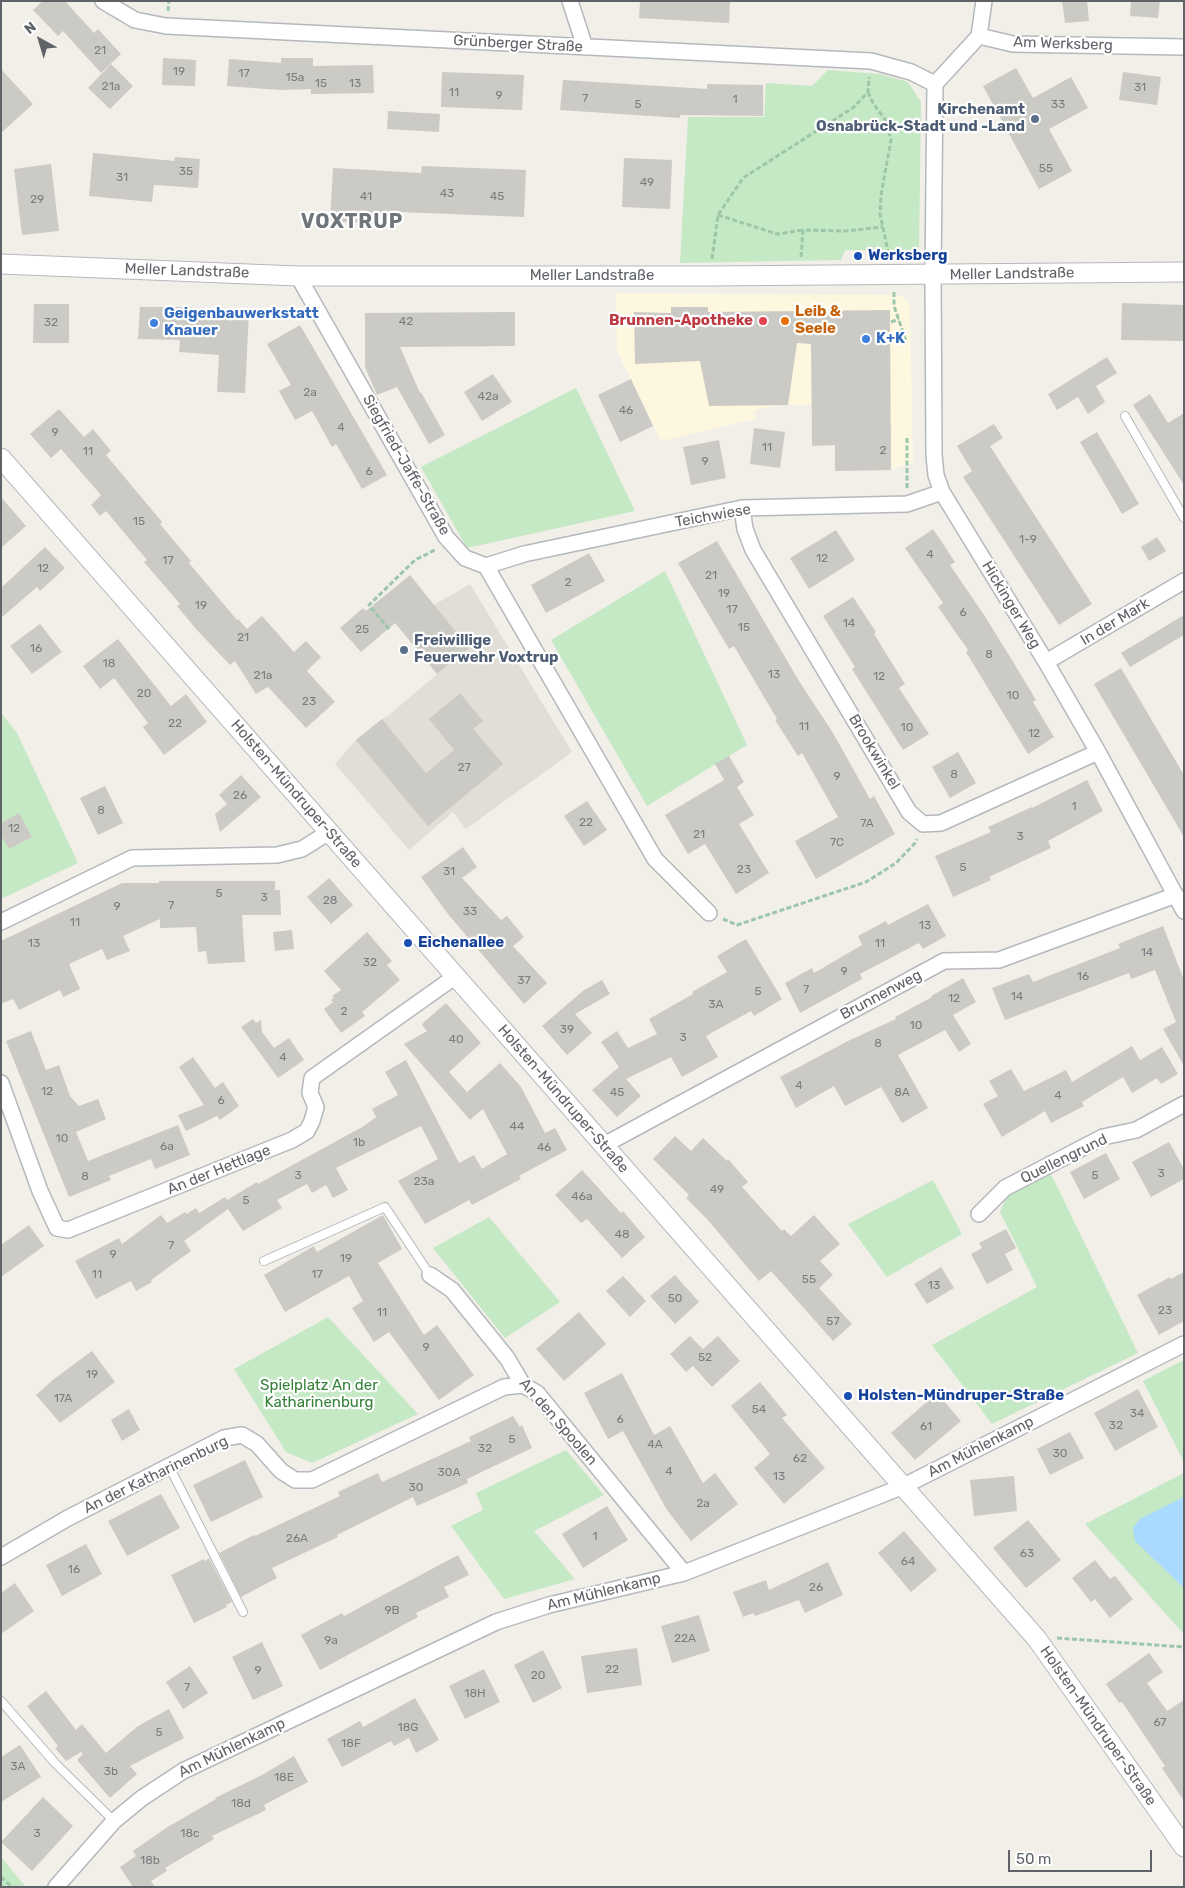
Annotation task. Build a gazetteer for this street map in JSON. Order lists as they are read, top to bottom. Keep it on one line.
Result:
{"streets":{"street":["Grünberger Straße","Am Werksberg","Meller Landstraße","Siegfried-Jaffe-Straße","Teichwiese","Hickinger Weg","In der Mark","Brookwinkel","Holsten-Mündruper-Straße","Brunnenweg","Quellengrund","An der Hettlage","An den Spoolen","Am Mühlenkamp","An der Katharinenburg"]},"crossings":[["Meller Landstraße","Siegfried-Jaffe-Straße"],["Meller Landstraße","Hickinger Weg"],["Siegfried-Jaffe-Straße","Teichwiese"],["Teichwiese","Hickinger Weg"],["Teichwiese","Brookwinkel"],["Hickinger Weg","In der Mark"],["Hickinger Weg","Brunnenweg"],["Holsten-Mündruper-Straße","Brunnenweg"],["Holsten-Mündruper-Straße","An der Hettlage"],["Holsten-Mündruper-Straße","Am Mühlenkamp"],["An den Spoolen","Am Mühlenkamp"],["An den Spoolen","An der Katharinenburg"]],"districts":["VOXTRUP"],"parks":["Spielplatz An der Katharinenburg"],"places":["Kirchenamt Osnabrück-Stadt und -Land","Werksberg","Brunnen-Apotheke","Leib & Seele","Geigenbauwerkstatt Knauer","K+K","Freiwillige Feuerwehr Voxtrup","Eichenallee","Holsten-Mündruper-Straße"],"house_numbers":["21","19","17","15a","15","13","21a","31","11","9","7","1","5","33","55","35","31","49","43","41","45","29","42","32","2a","42a","46","4","9","11","2","11","9","6","15","1-9","4","12","17","12","21","2","19","19","17","6","14","15","25","21","16","8","18","13","21a","12","20","10","23","22","11","10","12","27","8","9","26","1","8","22","7A","12","21","3","7C","5","23","31","5","3","28","7","9","33","11","13","13","11","14","32","9","16","37","7","5","14","12","3A","2","10","39","3","40","8","4","4","12","45","8A","4","6","44","10","1b","6a","46","3","3","5","8","23a","49","46a","5","48","7","9","19","11","17","55","13","50","23","11","57","9","52","19","17A","54","34","6","32","61","5","4A","32","30","62","4","30A","13","30","2a","1","26A","63","64","16","26","9B","22A","9a","22","9","20","7","18H","67","18G","5","18F","3A","3b","18E","18d","3","18c","18b"],"scale_bar":"50 m","north":"top left"}
